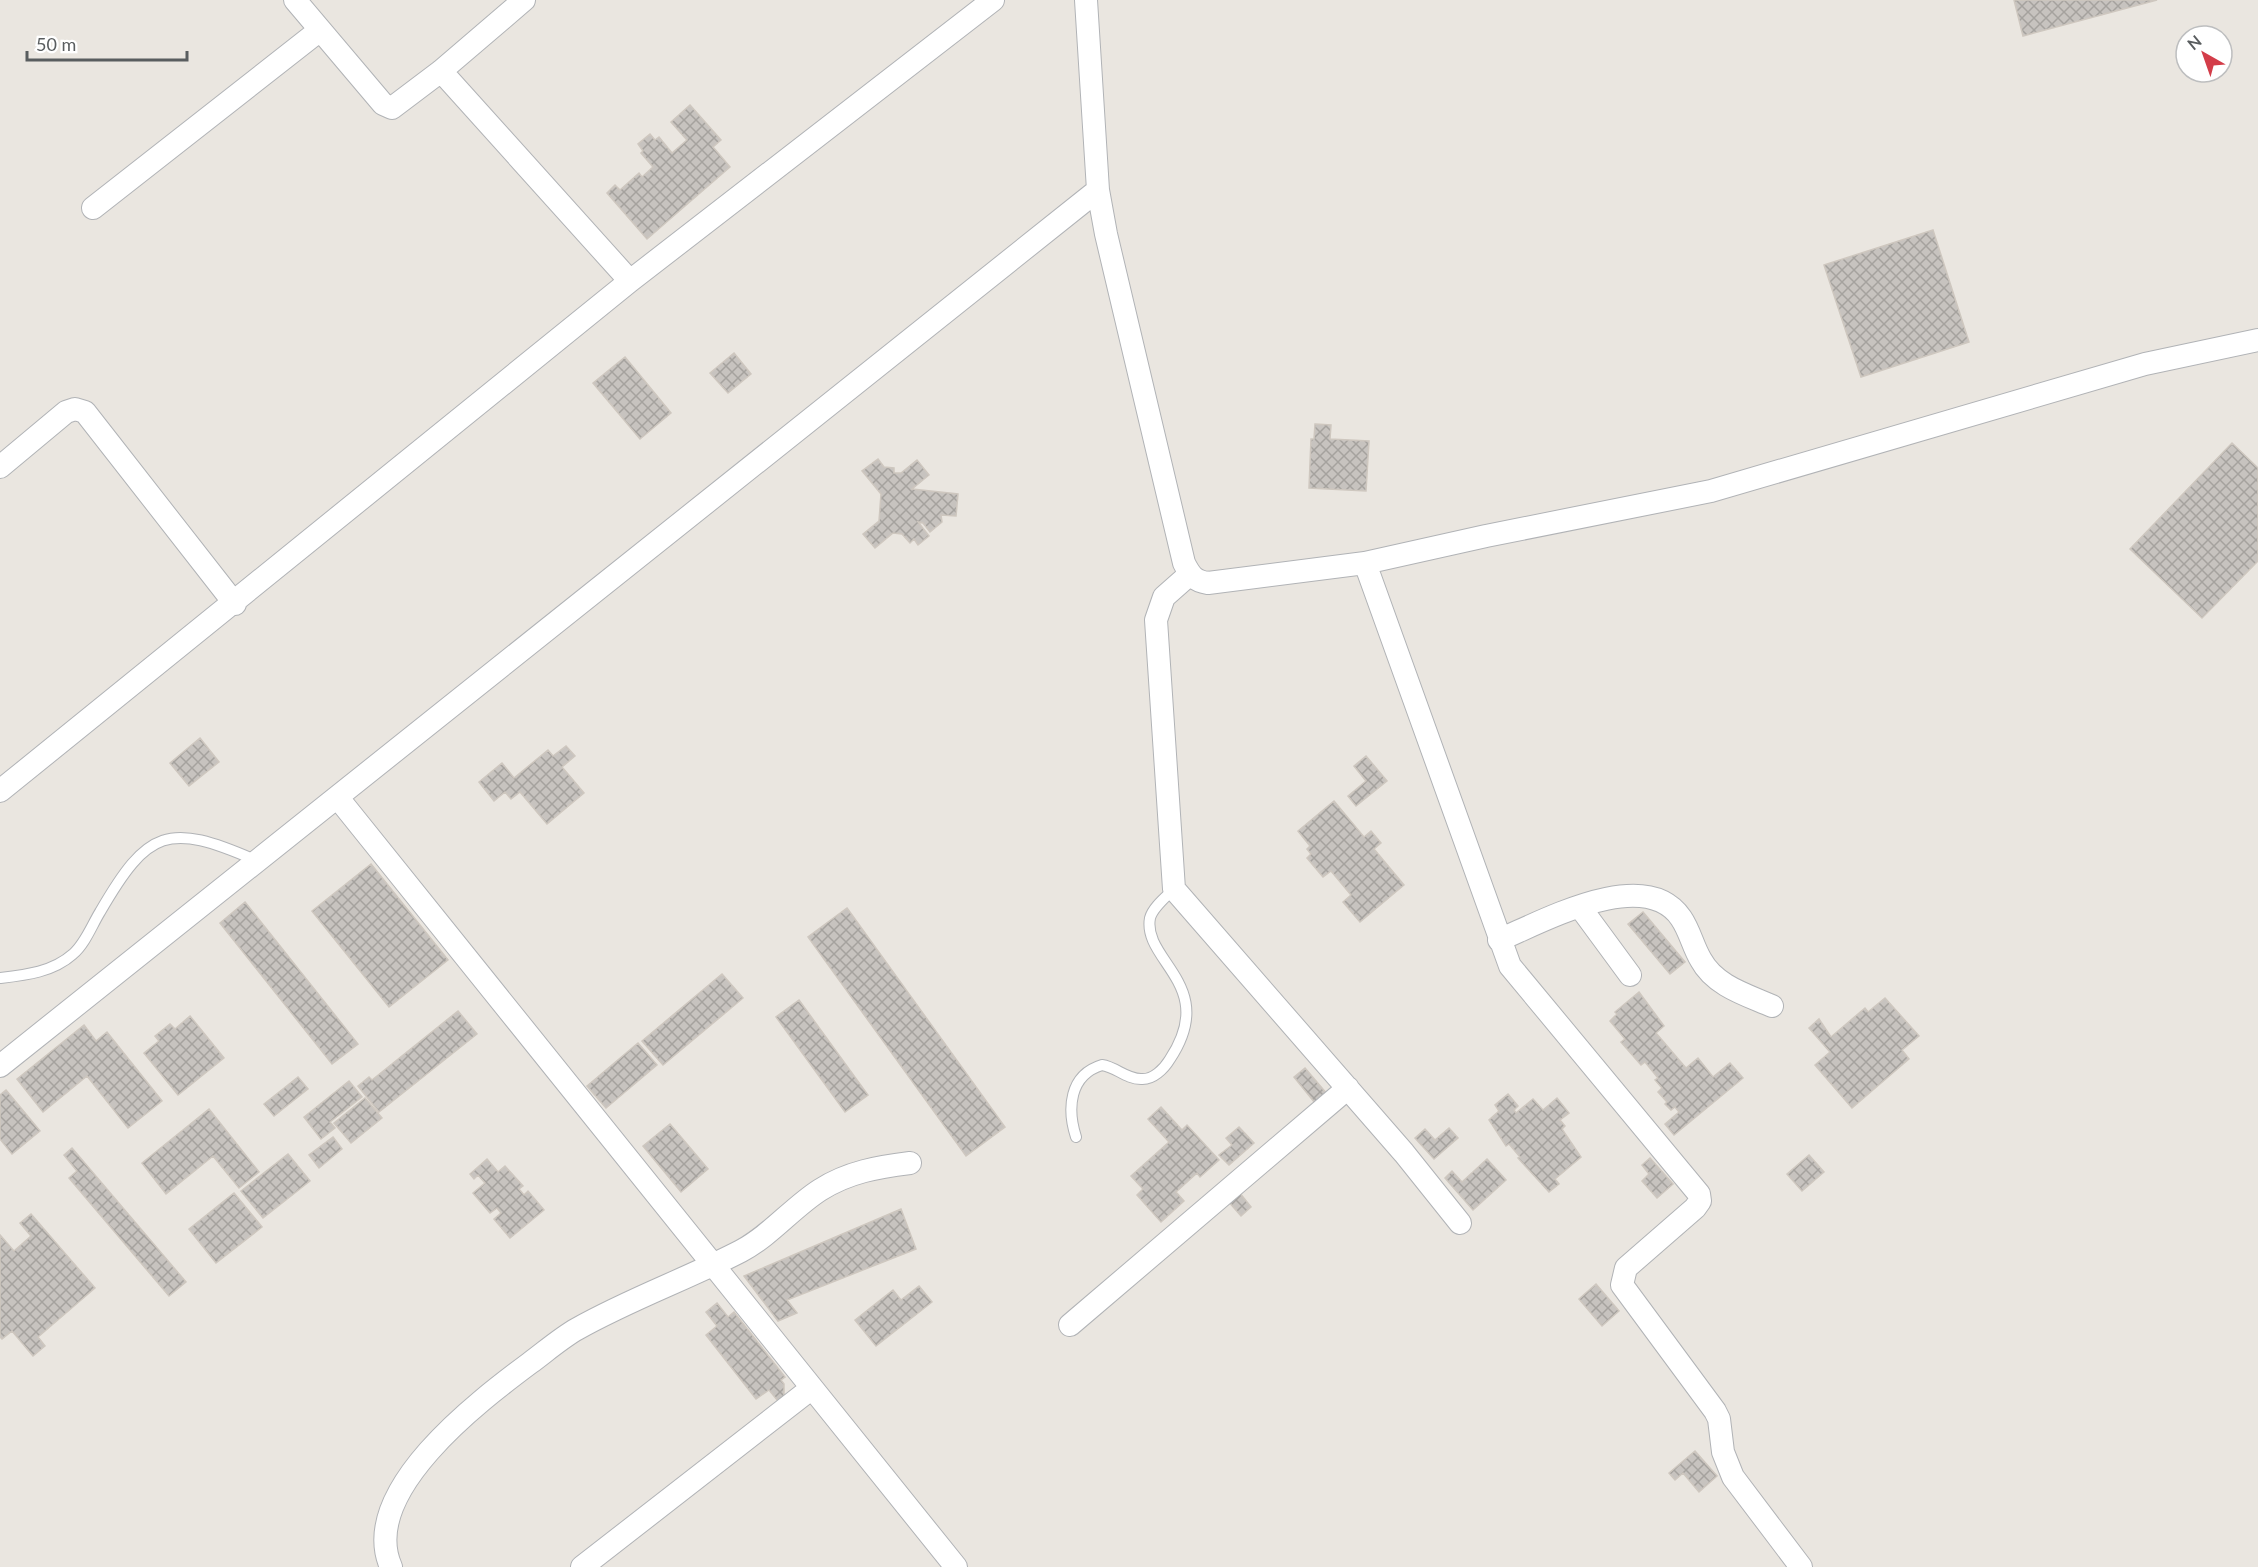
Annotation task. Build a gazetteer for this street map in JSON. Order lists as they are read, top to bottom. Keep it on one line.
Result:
{"scale_bar":"50 m","north":"top left"}
